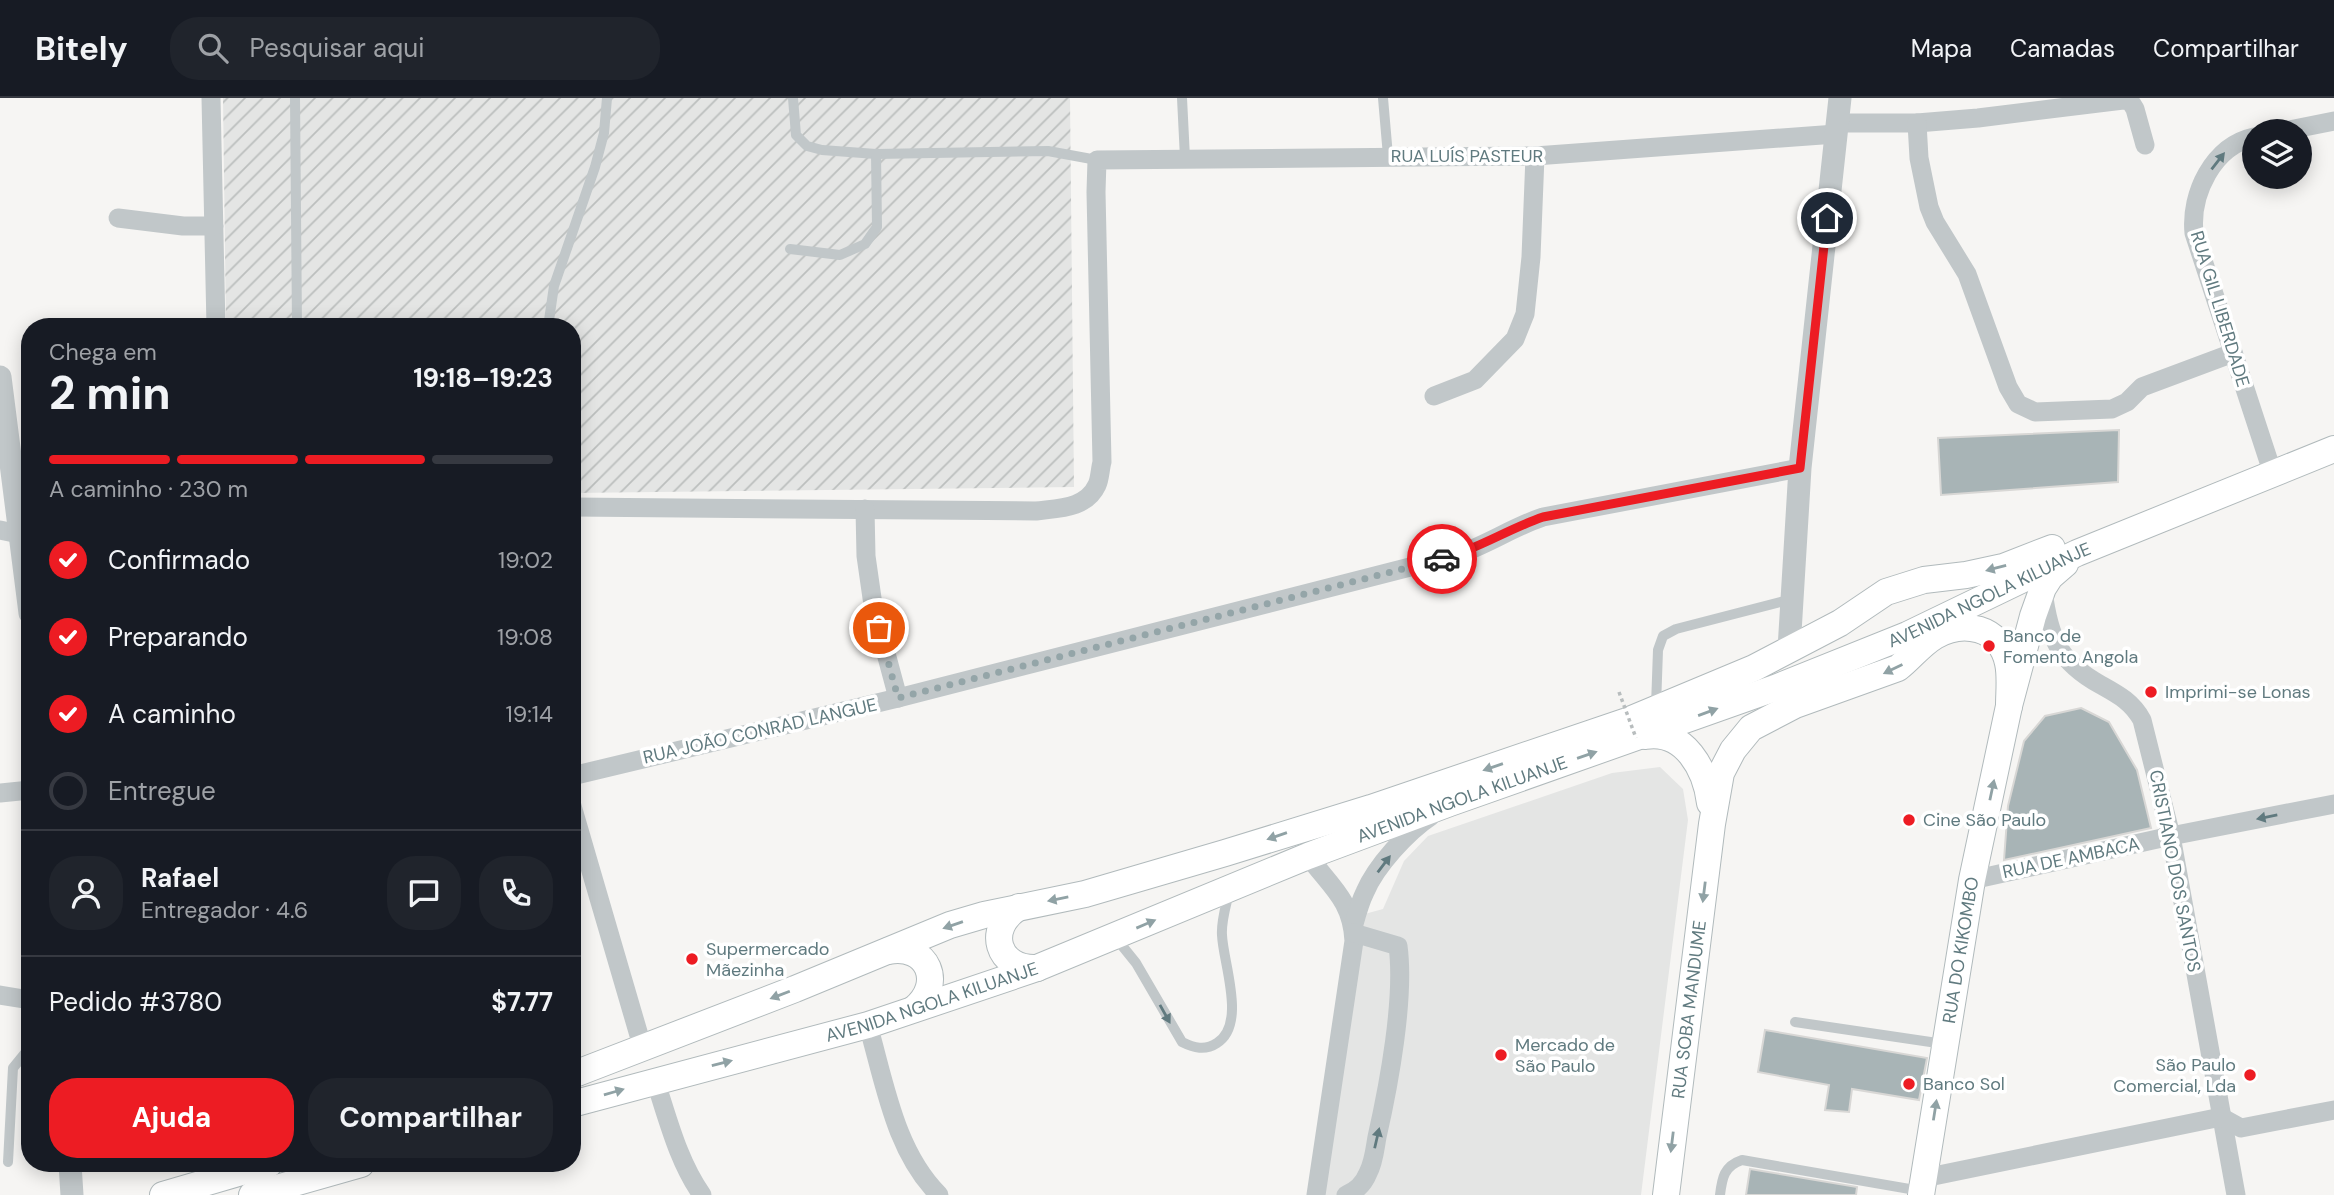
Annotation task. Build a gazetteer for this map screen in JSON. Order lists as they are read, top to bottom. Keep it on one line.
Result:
{"streets":{"main road":["AVENIDA NGOLA KILUANJE","RUA DO KIKOMBO","RUA SOBA MANDUME"],"street":["RUA LUÍS PASTEUR","RUA GIL LIBERDADE","RUA JOÃO CONRAD LANGUE","RUA DE AMBACA","CRISTIANO DOS SANTOS"]},"crossings":[["RUA GIL LIBERDADE","AVENIDA NGOLA KILUANJE"],["RUA DE AMBACA","CRISTIANO DOS SANTOS"],["RUA DE AMBACA","RUA DO KIKOMBO"]],"one_way":["RUA GIL LIBERDADE","RUA DE AMBACA","RUA DO KIKOMBO","RUA SOBA MANDUME"],"places":["Banco de Fomento Angola","Imprimi-se Lonas","Cine São Paulo","Supermercado Mãezinha","Mercado de São Paulo","São Paulo Comercial, Lda","Banco Sol"],"page":{"header":"Bitely","search":"Pesquisar aqui","nav":["Mapa","Camadas","Compartilhar"],"heading":["2 min","Chega em","19:18–19:23"],"panel":["Rafael","Entregador · 4.6","Pedido #3780","$7.77"],"bar":"A caminho · 230 m","list":[["Confirmado","19:02"],["Preparando","19:08"],["A caminho","19:14"],"Entregue"],"buttons":["Ajuda","Compartilhar"]}}
